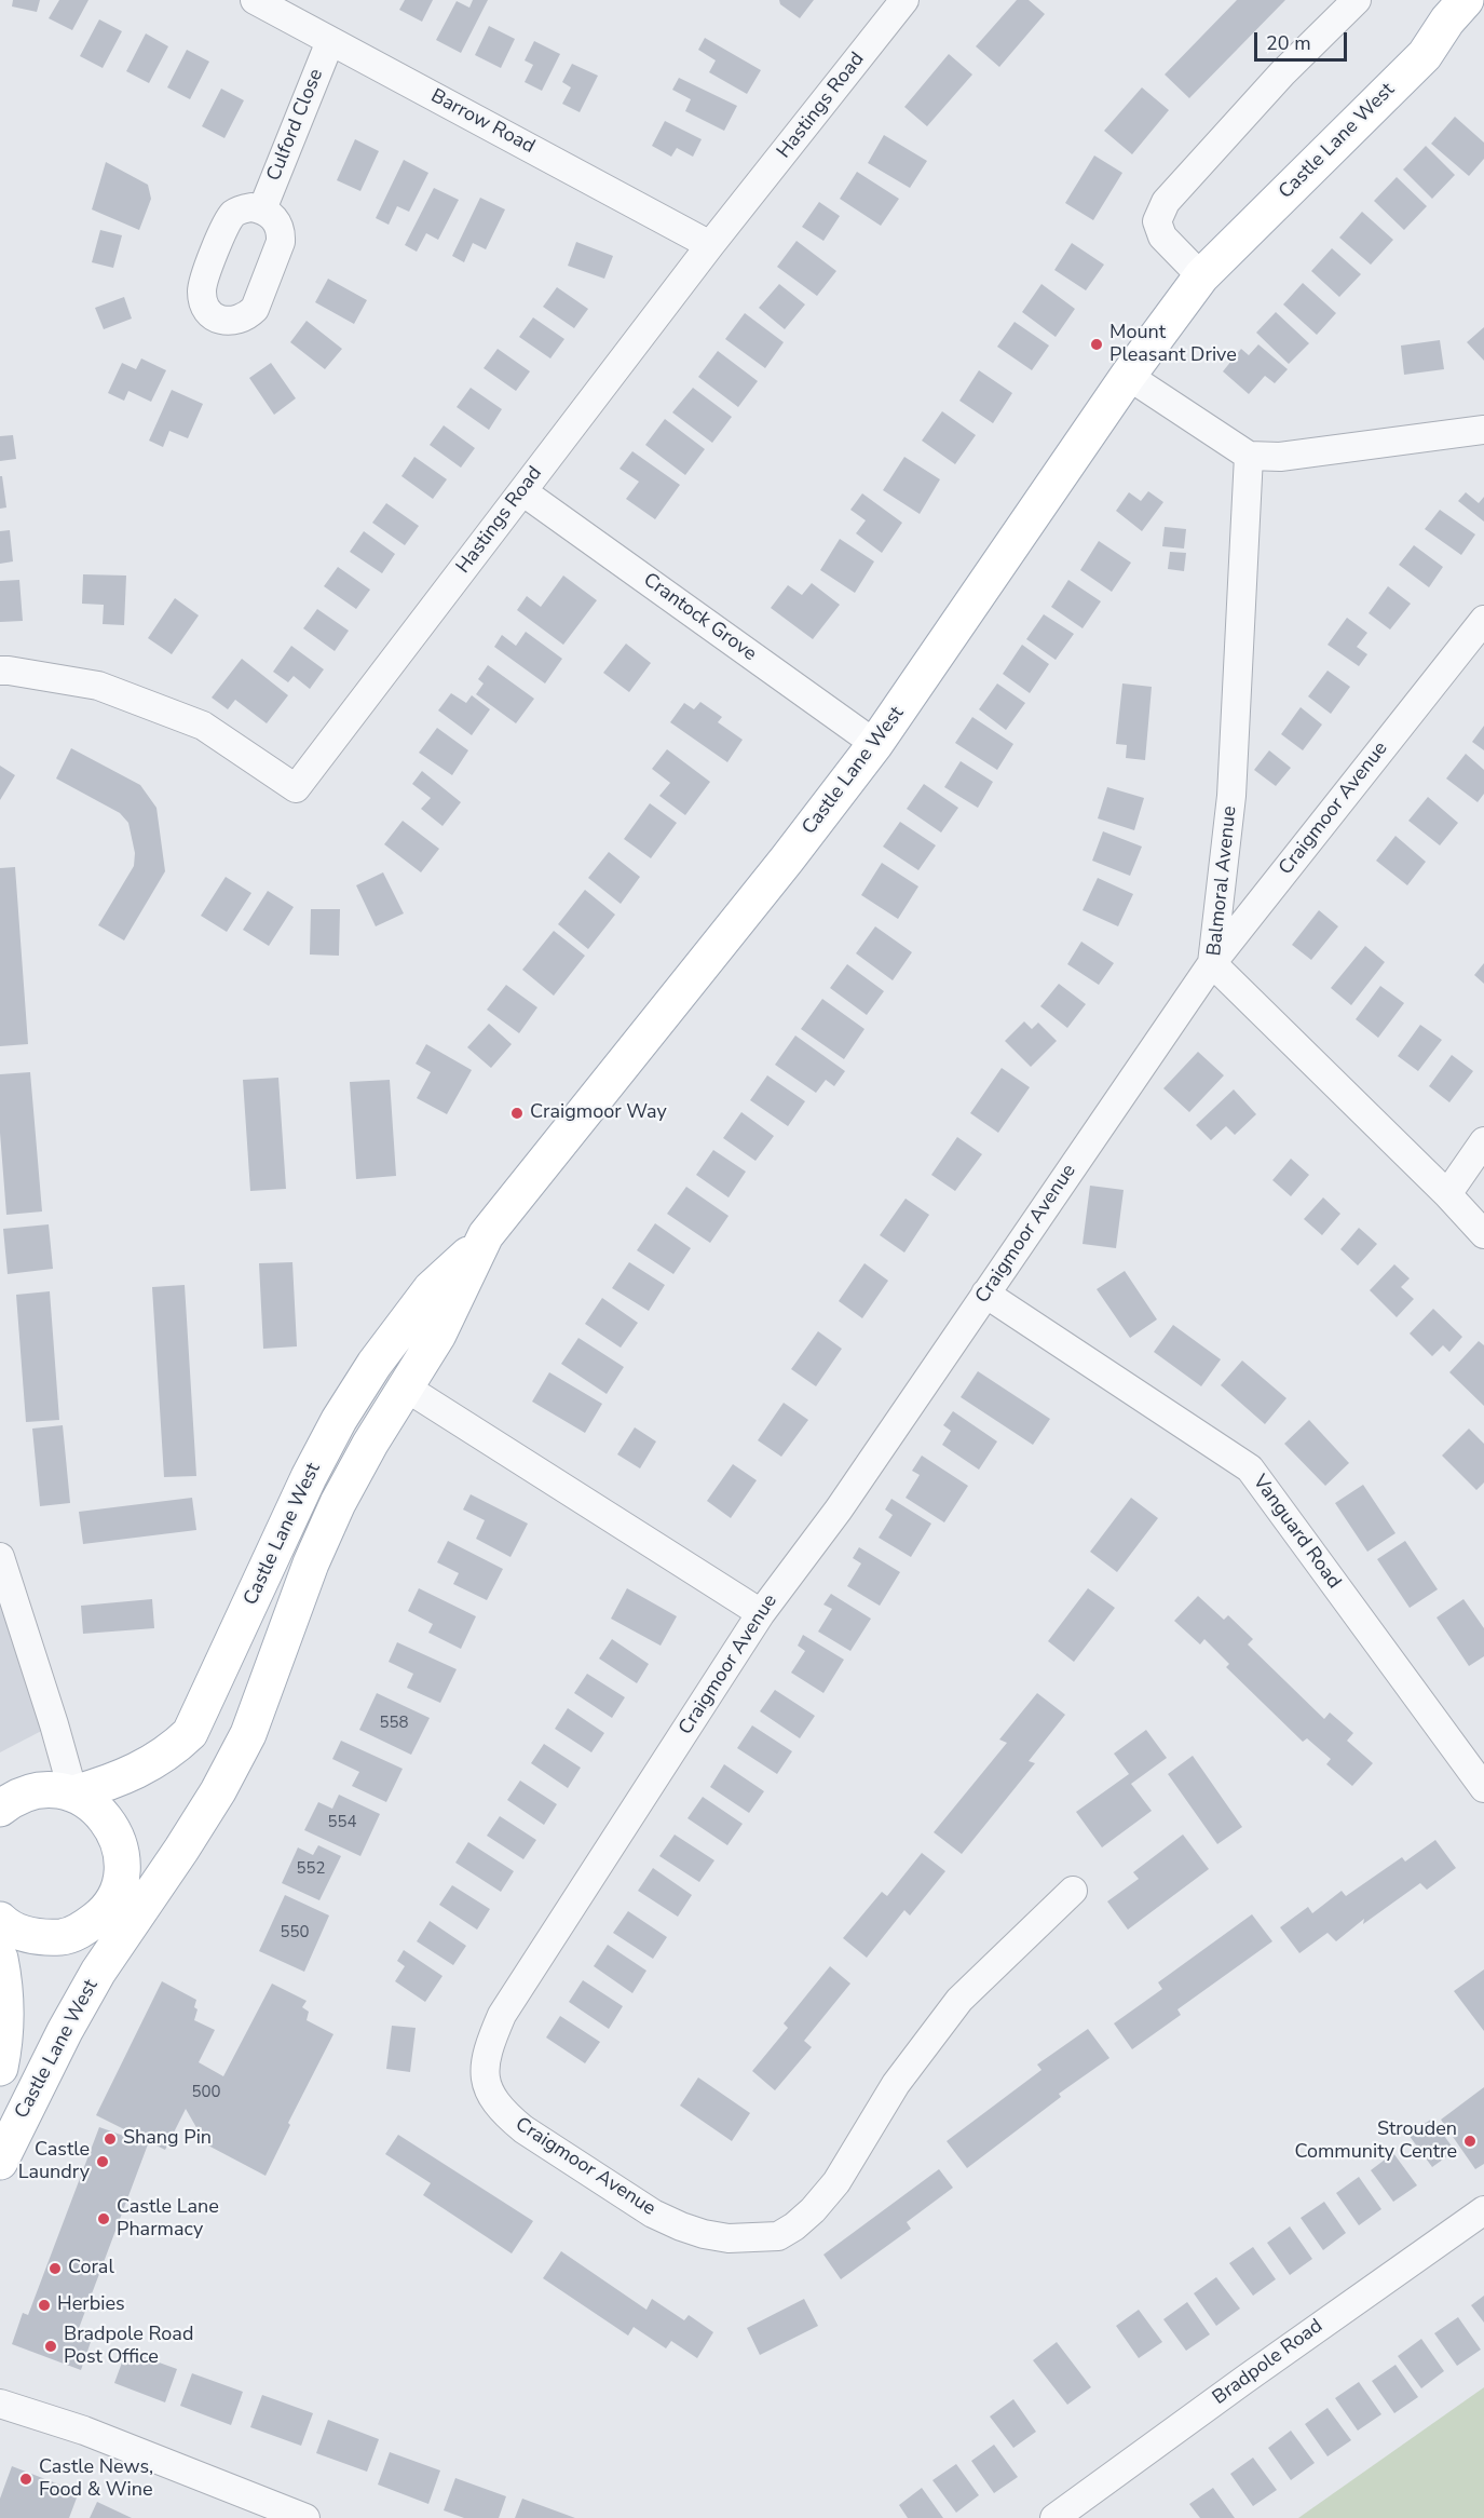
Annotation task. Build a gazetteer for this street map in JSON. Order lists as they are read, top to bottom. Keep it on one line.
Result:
{"streets":{"main road":["Castle Lane West"],"street":["Hastings Road","Barrow Road","Culford Close","Crantock Grove","Craigmoor Avenue","Balmoral Avenue","Vanguard Road","Bradpole Road"]},"crossings":[["Hastings Road","Barrow Road"],["Hastings Road","Crantock Grove"],["Barrow Road","Culford Close"],["Castle Lane West","Crantock Grove"],["Craigmoor Avenue","Balmoral Avenue"],["Craigmoor Avenue","Vanguard Road"]],"places":["Mount Pleasant Drive","Craigmoor Way","Shang Pin","Strouden Community Centre","Castle Laundry","Castle Lane Pharmacy","Coral","Herbies","Bradpole Road Post Office","Castle News, Food & Wine"],"house_numbers":["558","554","552","550","500"],"scale_bar":"20 m"}
